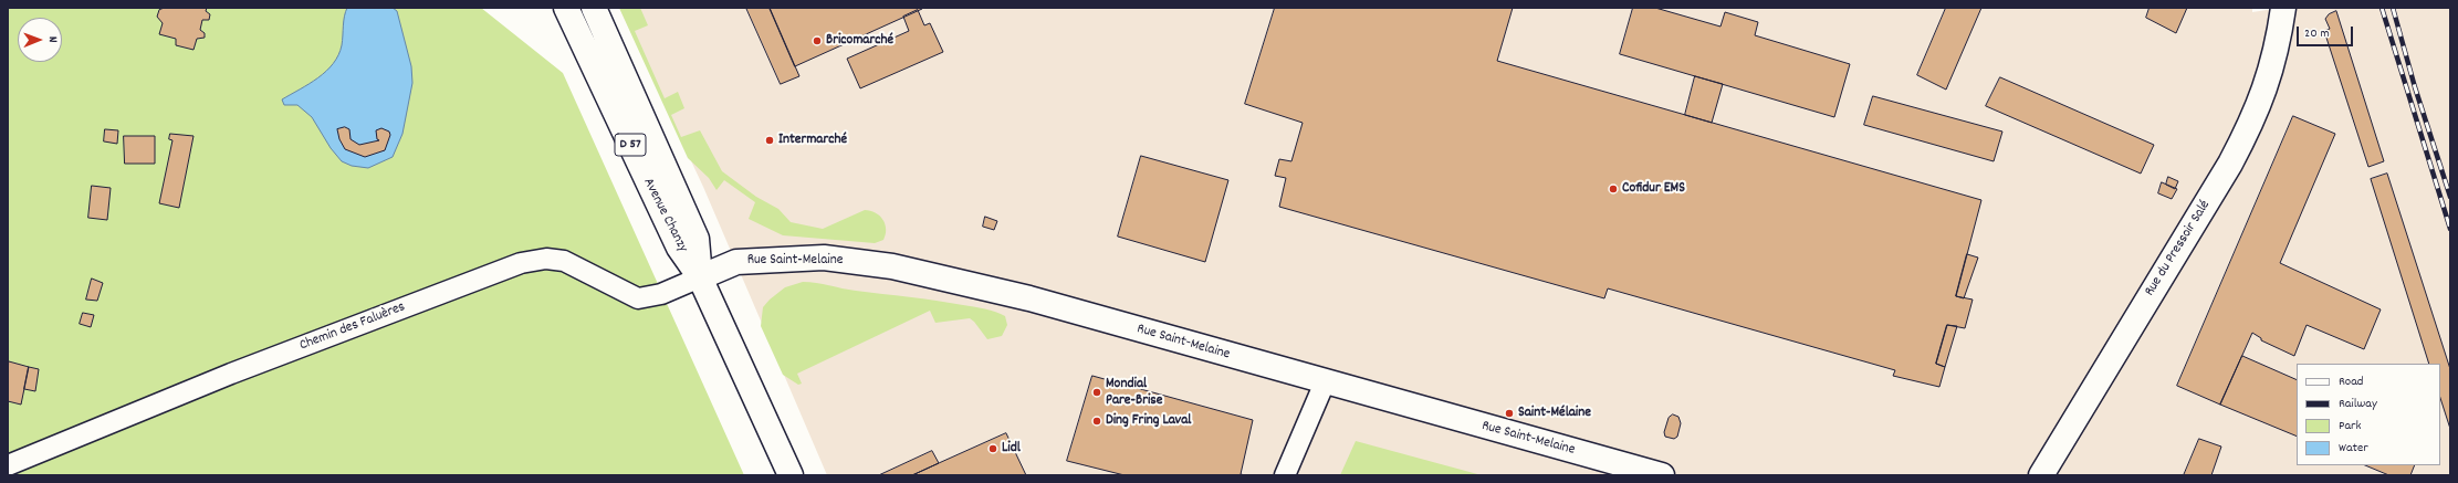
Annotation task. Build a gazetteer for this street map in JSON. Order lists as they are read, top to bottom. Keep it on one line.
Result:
{"streets":{"main road":["D 57","Avenue Chanzy","Rue du Pressoir Salé","Rue Saint-Melaine"],"street":["Chemin des Faluères"]},"crossings":[["D 57","Avenue Chanzy"],["D 57","Rue Saint-Melaine"],["D 57","Chemin des Faluères"],["Avenue Chanzy","Rue Saint-Melaine"],["Avenue Chanzy","Chemin des Faluères"],["Rue Saint-Melaine","Chemin des Faluères"]],"places":["Bricomarché","Intermarché","Cofidur EMS","Mondial Pare-Brise","Saint-Mélaine","Ding Fring Laval","Lidl"],"legend":["Road","Railway","Park","Water"],"scale_bar":"20 m","north":"right"}
